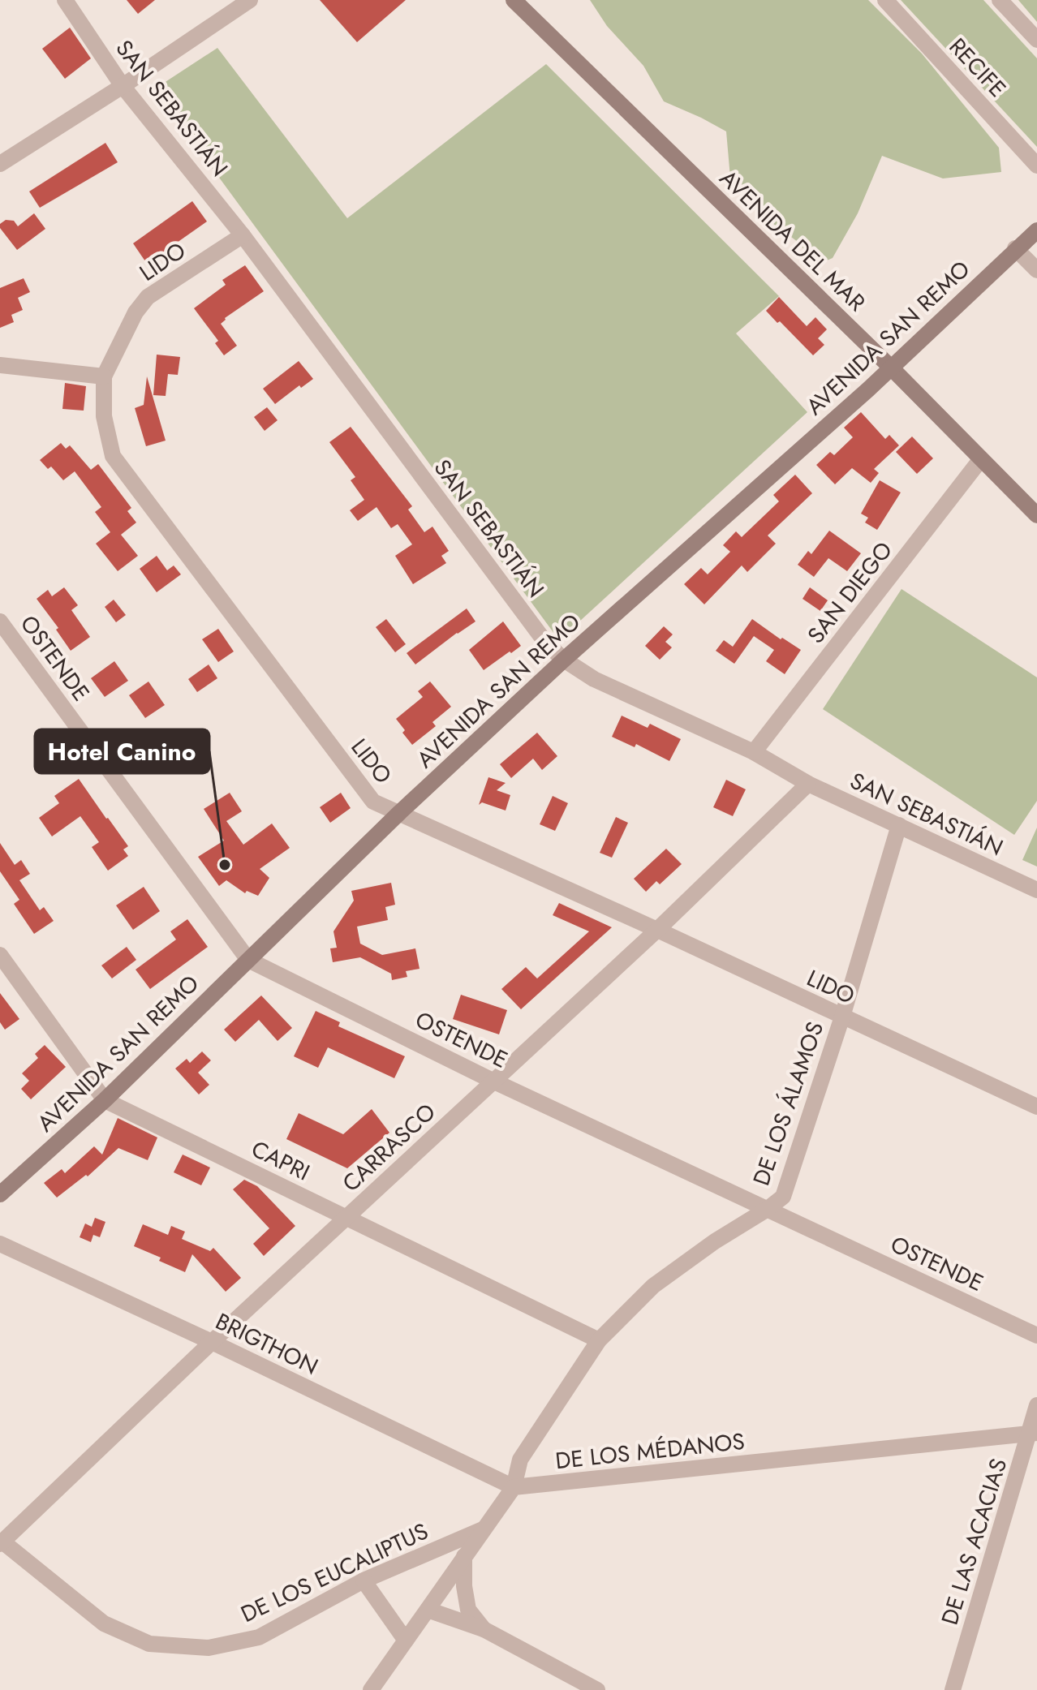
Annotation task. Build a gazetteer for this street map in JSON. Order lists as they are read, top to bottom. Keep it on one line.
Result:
{"streets":{"street":["RECIFE","SAN SEBASTIÁN","AVENIDA DEL MAR","LIDO","AVENIDA SAN REMO","SAN DIEGO","OSTENDE","DE LOS ÁLAMOS","CARRASCO","CAPRI","BRIGTHON","DE LOS MÉDANOS","DE LAS ACACIAS","DE LOS EUCALIPTUS"]},"crossings":[["SAN SEBASTIÁN","LIDO"],["SAN SEBASTIÁN","AVENIDA SAN REMO"],["SAN SEBASTIÁN","SAN DIEGO"],["SAN SEBASTIÁN","DE LOS ÁLAMOS"],["SAN SEBASTIÁN","CARRASCO"],["AVENIDA DEL MAR","AVENIDA SAN REMO"],["AVENIDA DEL MAR","SAN DIEGO"],["LIDO","AVENIDA SAN REMO"],["LIDO","DE LOS ÁLAMOS"],["LIDO","CARRASCO"],["AVENIDA SAN REMO","OSTENDE"],["AVENIDA SAN REMO","CAPRI"],["OSTENDE","DE LOS ÁLAMOS"],["OSTENDE","CARRASCO"],["DE LOS ÁLAMOS","CAPRI"],["DE LOS ÁLAMOS","BRIGTHON"],["DE LOS ÁLAMOS","DE LOS MÉDANOS"],["CARRASCO","CAPRI"],["CARRASCO","BRIGTHON"],["CARRASCO","DE LOS EUCALIPTUS"],["BRIGTHON","DE LOS MÉDANOS"],["DE LOS MÉDANOS","DE LAS ACACIAS"]],"places":["Hotel Canino"]}
